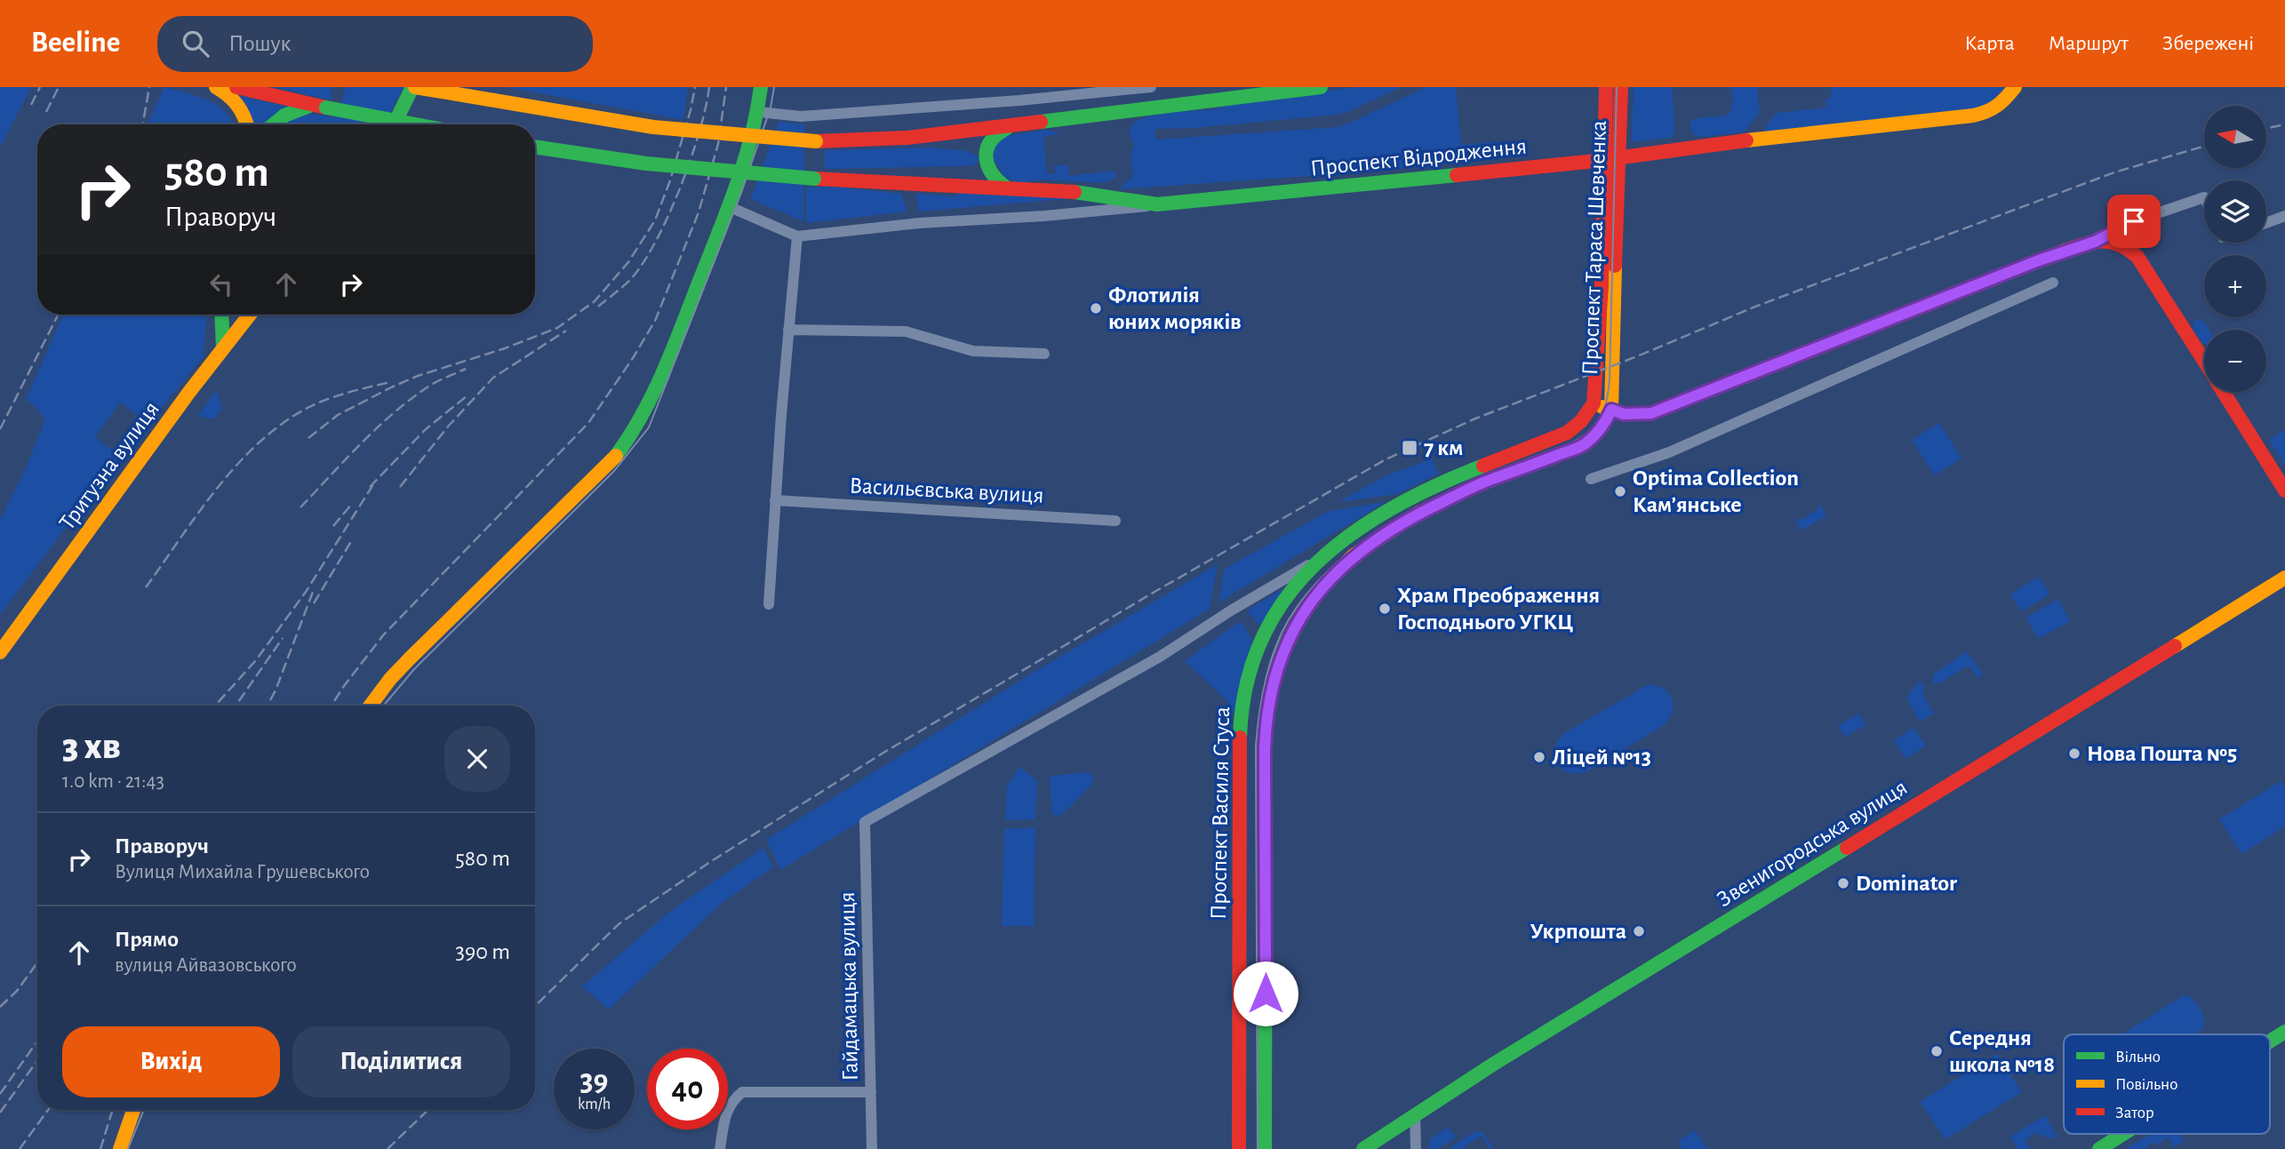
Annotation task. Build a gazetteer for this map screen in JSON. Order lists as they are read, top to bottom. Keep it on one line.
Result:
{"streets":{"street":["Проспект Відродження","Проспект Тараса Шевченка","Тритузна вулиця","Васильєвська вулиця","Проспект Василя Стуса","Звенигородська вулиця","Гайдамацька вулиця"]},"crossings":[["Проспект Відродження","Проспект Тараса Шевченка"],["Проспект Тараса Шевченка","Проспект Василя Стуса"],["Проспект Василя Стуса","Гайдамацька вулиця"]],"places":{"other":["Флотилія юних моряків","Optima Collection Кам’янське","Храм Преображення Господнього УГКЦ","Нова Пошта №5","Ліцей №13","Dominator","Укрпошта","Середня школа №18"],"transit":["7 км"]},"legend":["Вільно","Повільно","Затор"],"north":"left","page":{"header":"Beeline","search":"Пошук","nav":["Карта","Маршрут","Збережені"],"map_buttons":["+","−"],"turn":["580 m","Праворуч"],"heading":["3 хв","1.0 km · 21:43"],"list":[{"name":"Праворуч","note":"Вулиця Михайла Грушевського","value":"580 m"},{"name":"Прямо","note":"вулиця Айвазовського","value":"390 m"}],"buttons":["Вихід","Поділитися"],"speed":"39 km/h","limit":"40"}}
